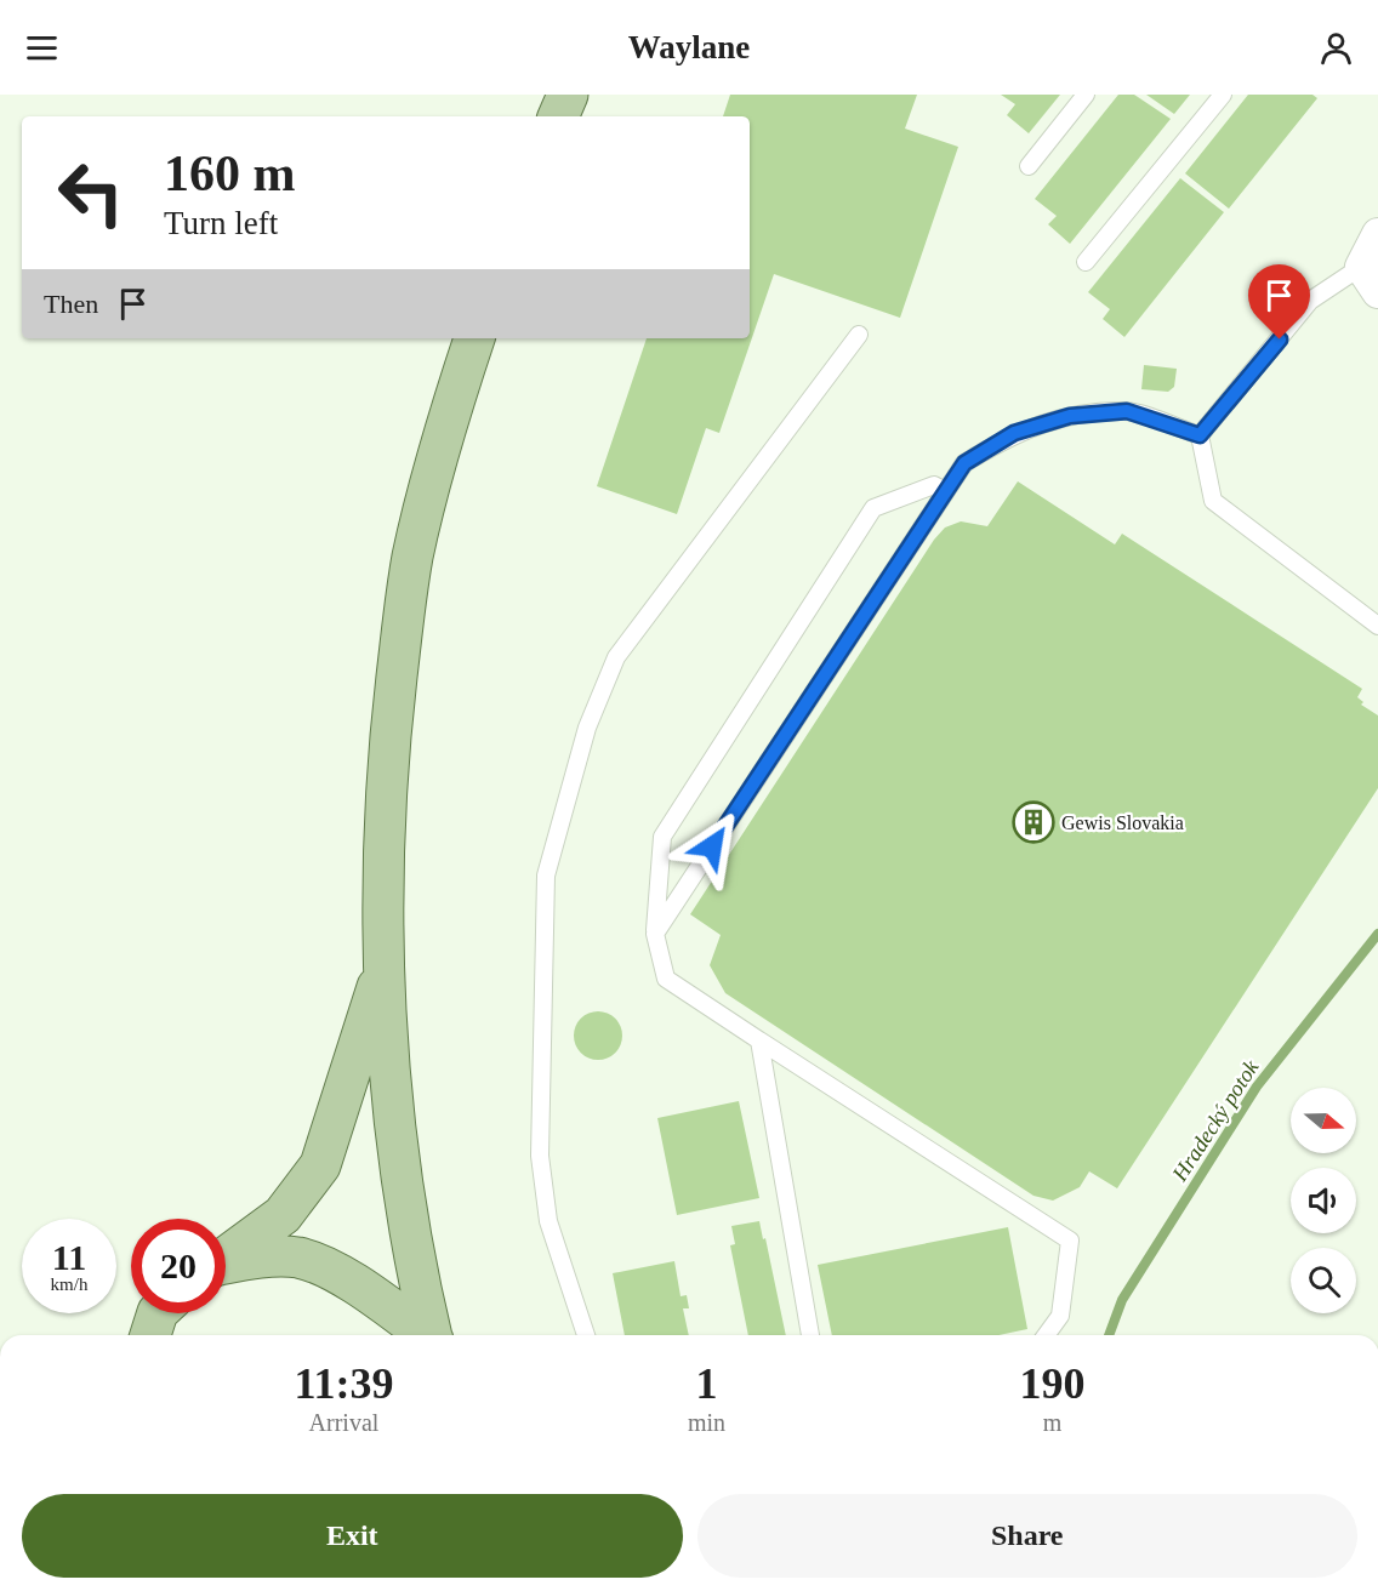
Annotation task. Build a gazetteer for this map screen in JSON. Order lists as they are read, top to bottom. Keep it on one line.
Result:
{"water":["Hradecký potok"],"places":{"building":["Gewis Slovakia"]},"north":"right","page":{"header":"Waylane","turn":["160 m","Turn left"],"then":"Then","speed":"11 km/h","limit":"20","eta":["11:39","Arrival","1","min","190","m"],"buttons":["Exit","Share"]}}
